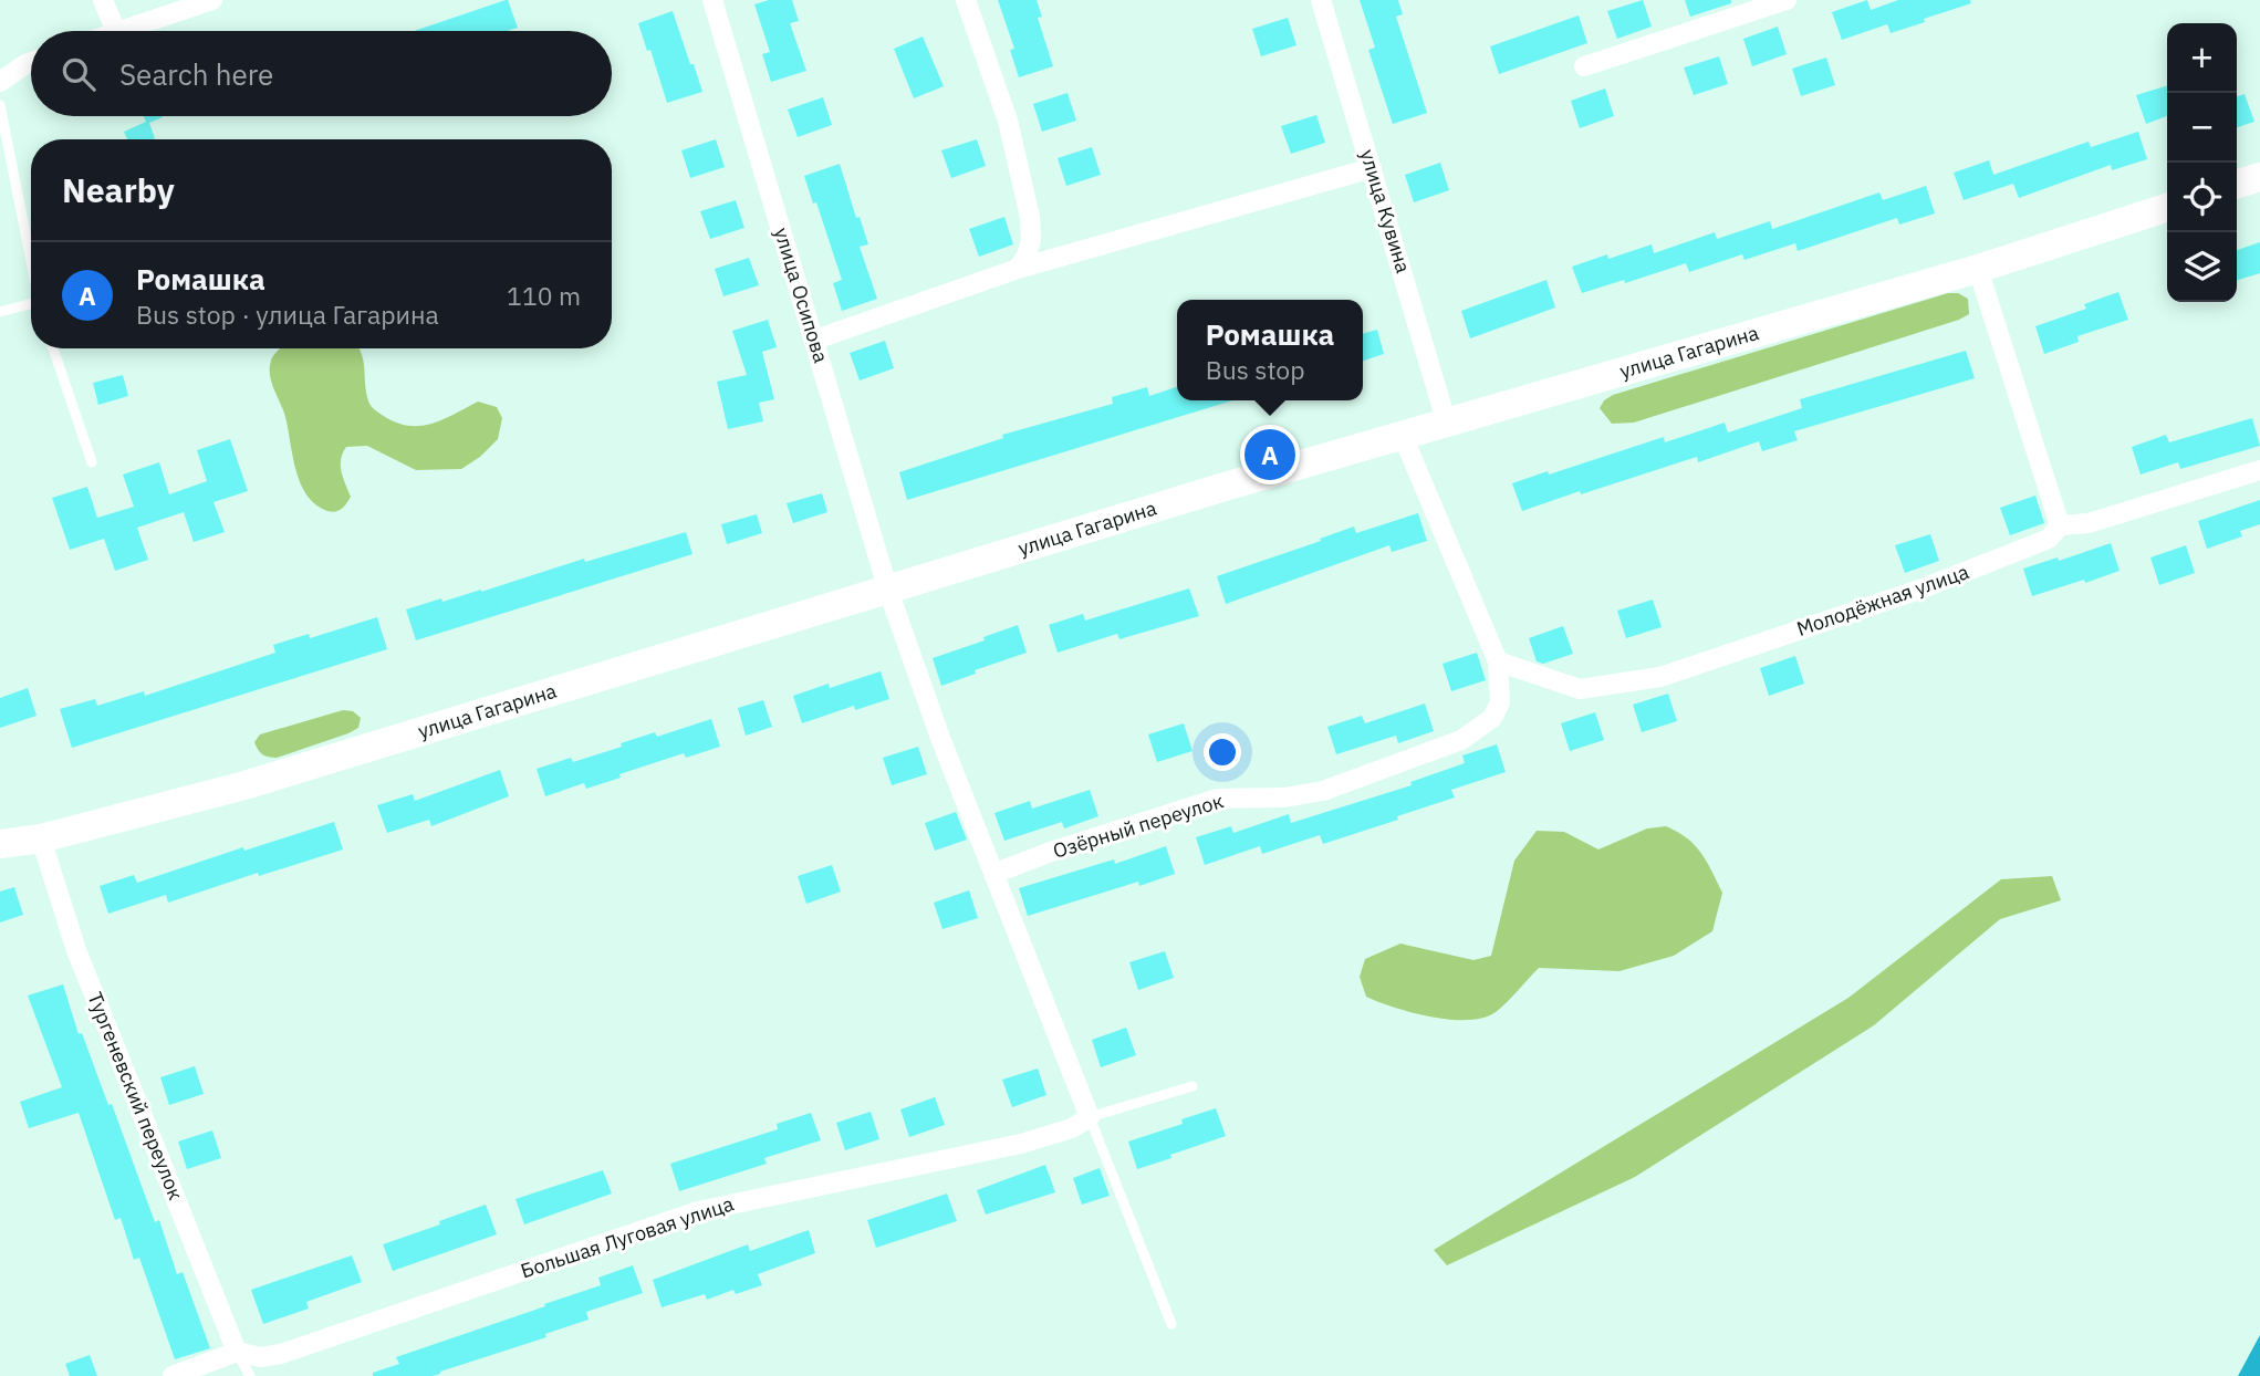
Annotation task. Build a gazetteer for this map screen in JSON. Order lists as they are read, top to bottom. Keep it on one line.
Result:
{"streets":{"main road":["улица Гагарина"],"street":["улица Кувина","улица Осипова","Молодёжная улица","Озёрный переулок","Тургеневский переулок","Большая Луговая улица"]},"crossings":[["улица Кувина","улица Гагарина"],["улица Осипова","улица Гагарина"],["улица Осипова","Озёрный переулок"],["улица Осипова","Большая Луговая улица"],["улица Гагарина","Озёрный переулок"],["улица Гагарина","Тургеневский переулок"],["Молодёжная улица","Озёрный переулок"],["Тургеневский переулок","Большая Луговая улица"]],"page":{"map_buttons":["+","−"],"search":"Search here","heading":"Nearby","list":[{"mark":"A","name":"Ромашка","note":"Bus stop · улица Гагарина","value":"110 m"}],"popup":["Ромашка","Bus stop"],"pins":"A"}}
